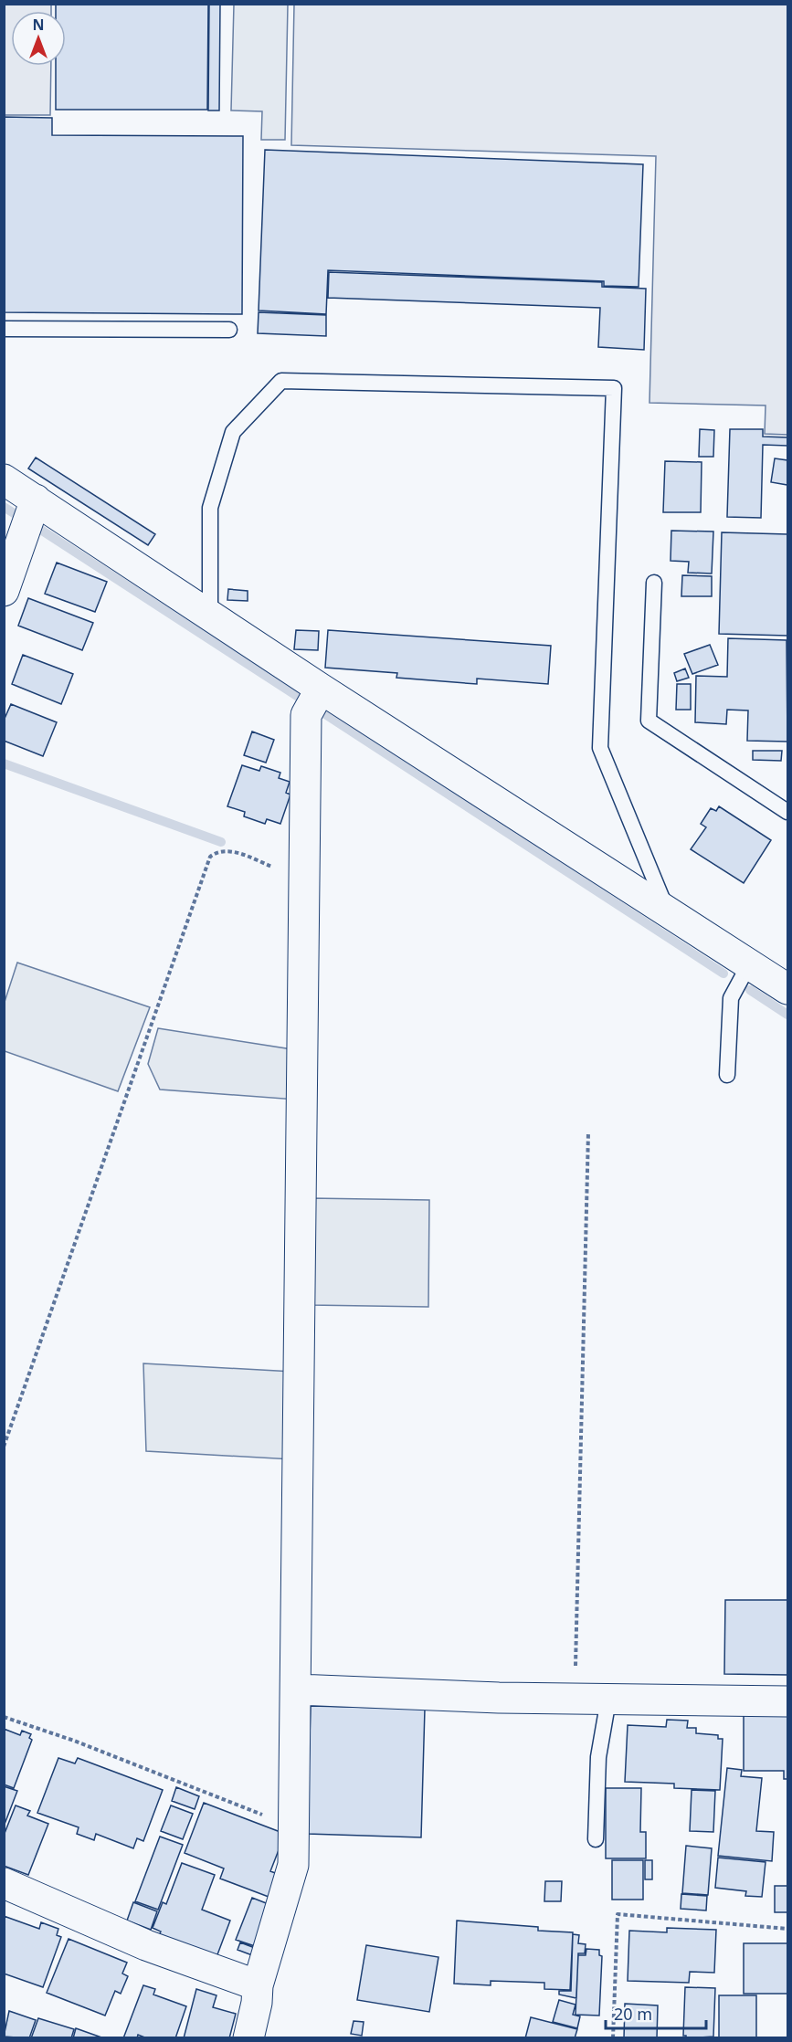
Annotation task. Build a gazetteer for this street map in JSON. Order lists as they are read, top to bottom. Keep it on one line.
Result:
{"scale_bar":"20 m","north":"top"}
